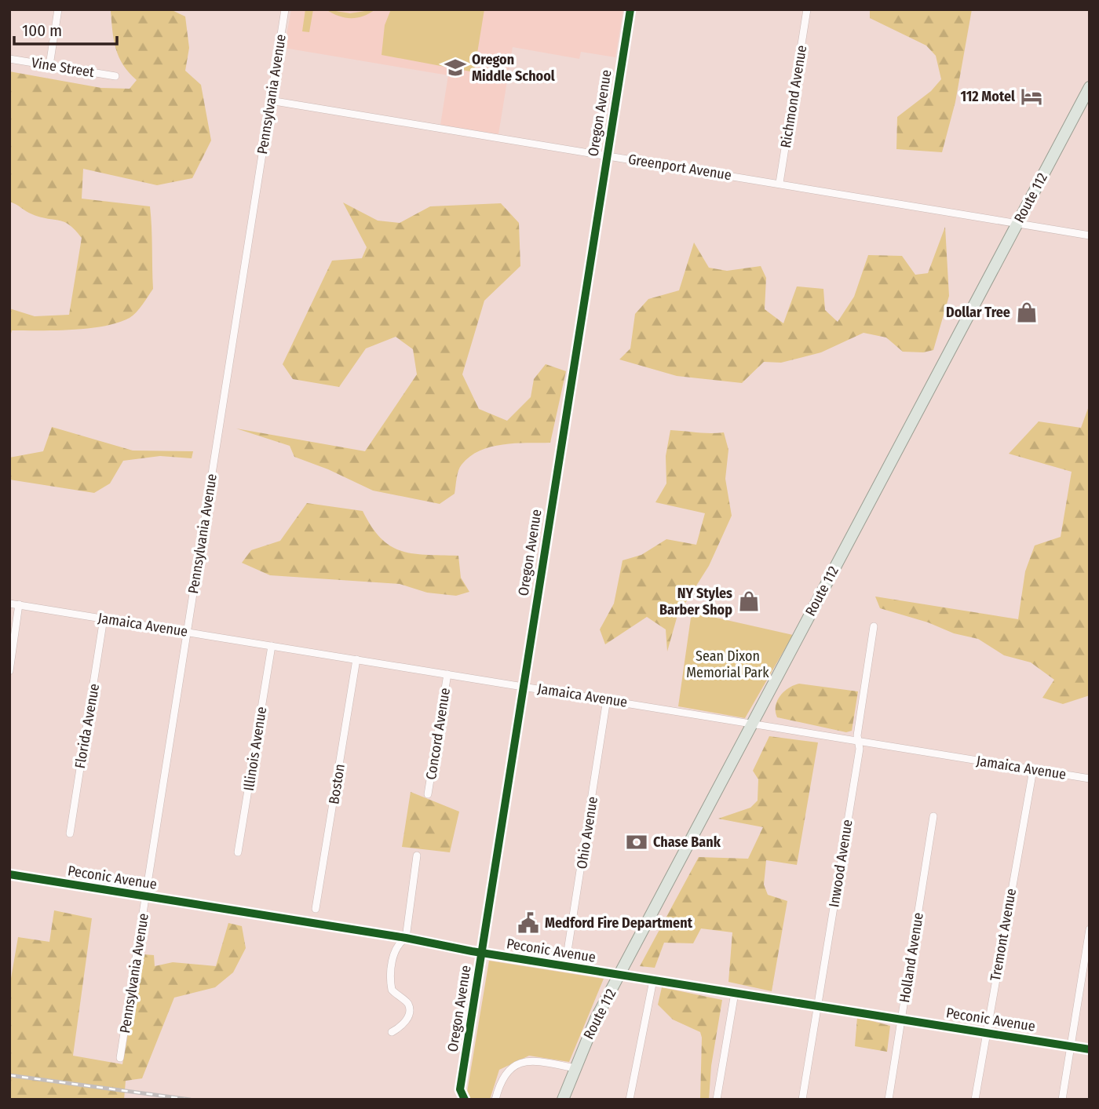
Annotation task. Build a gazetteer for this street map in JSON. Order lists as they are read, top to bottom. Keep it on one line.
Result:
{"streets":{"main road":["Route 112"],"street":["Vine Street","Pennsylvania Avenue","Richmond Avenue","Oregon Avenue","Greenport Avenue","Jamaica Avenue","Florida Avenue","Concord Avenue","Illinois Avenue","Boston","Ohio Avenue","Inwood Avenue","Peconic Avenue","Tremont Avenue","Holland Avenue"]},"crossings":[["Pennsylvania Avenue","Greenport Avenue"],["Pennsylvania Avenue","Jamaica Avenue"],["Pennsylvania Avenue","Peconic Avenue"],["Richmond Avenue","Greenport Avenue"],["Oregon Avenue","Greenport Avenue"],["Oregon Avenue","Jamaica Avenue"],["Oregon Avenue","Peconic Avenue"],["Greenport Avenue","Route 112"],["Route 112","Jamaica Avenue"],["Route 112","Peconic Avenue"],["Jamaica Avenue","Florida Avenue"],["Jamaica Avenue","Concord Avenue"],["Jamaica Avenue","Illinois Avenue"],["Jamaica Avenue","Boston"],["Jamaica Avenue","Ohio Avenue"],["Jamaica Avenue","Inwood Avenue"],["Jamaica Avenue","Tremont Avenue"],["Ohio Avenue","Peconic Avenue"],["Inwood Avenue","Peconic Avenue"],["Peconic Avenue","Tremont Avenue"],["Peconic Avenue","Holland Avenue"]],"parks":["Sean Dixon Memorial Park"],"places":{"school or university":["Oregon Middle School"],"hotel":["112 Motel"],"shop":["Dollar Tree","NY Styles Barber Shop"],"bank":["Chase Bank"],"public building":["Medford Fire Department"]},"scale_bar":"100 m"}
